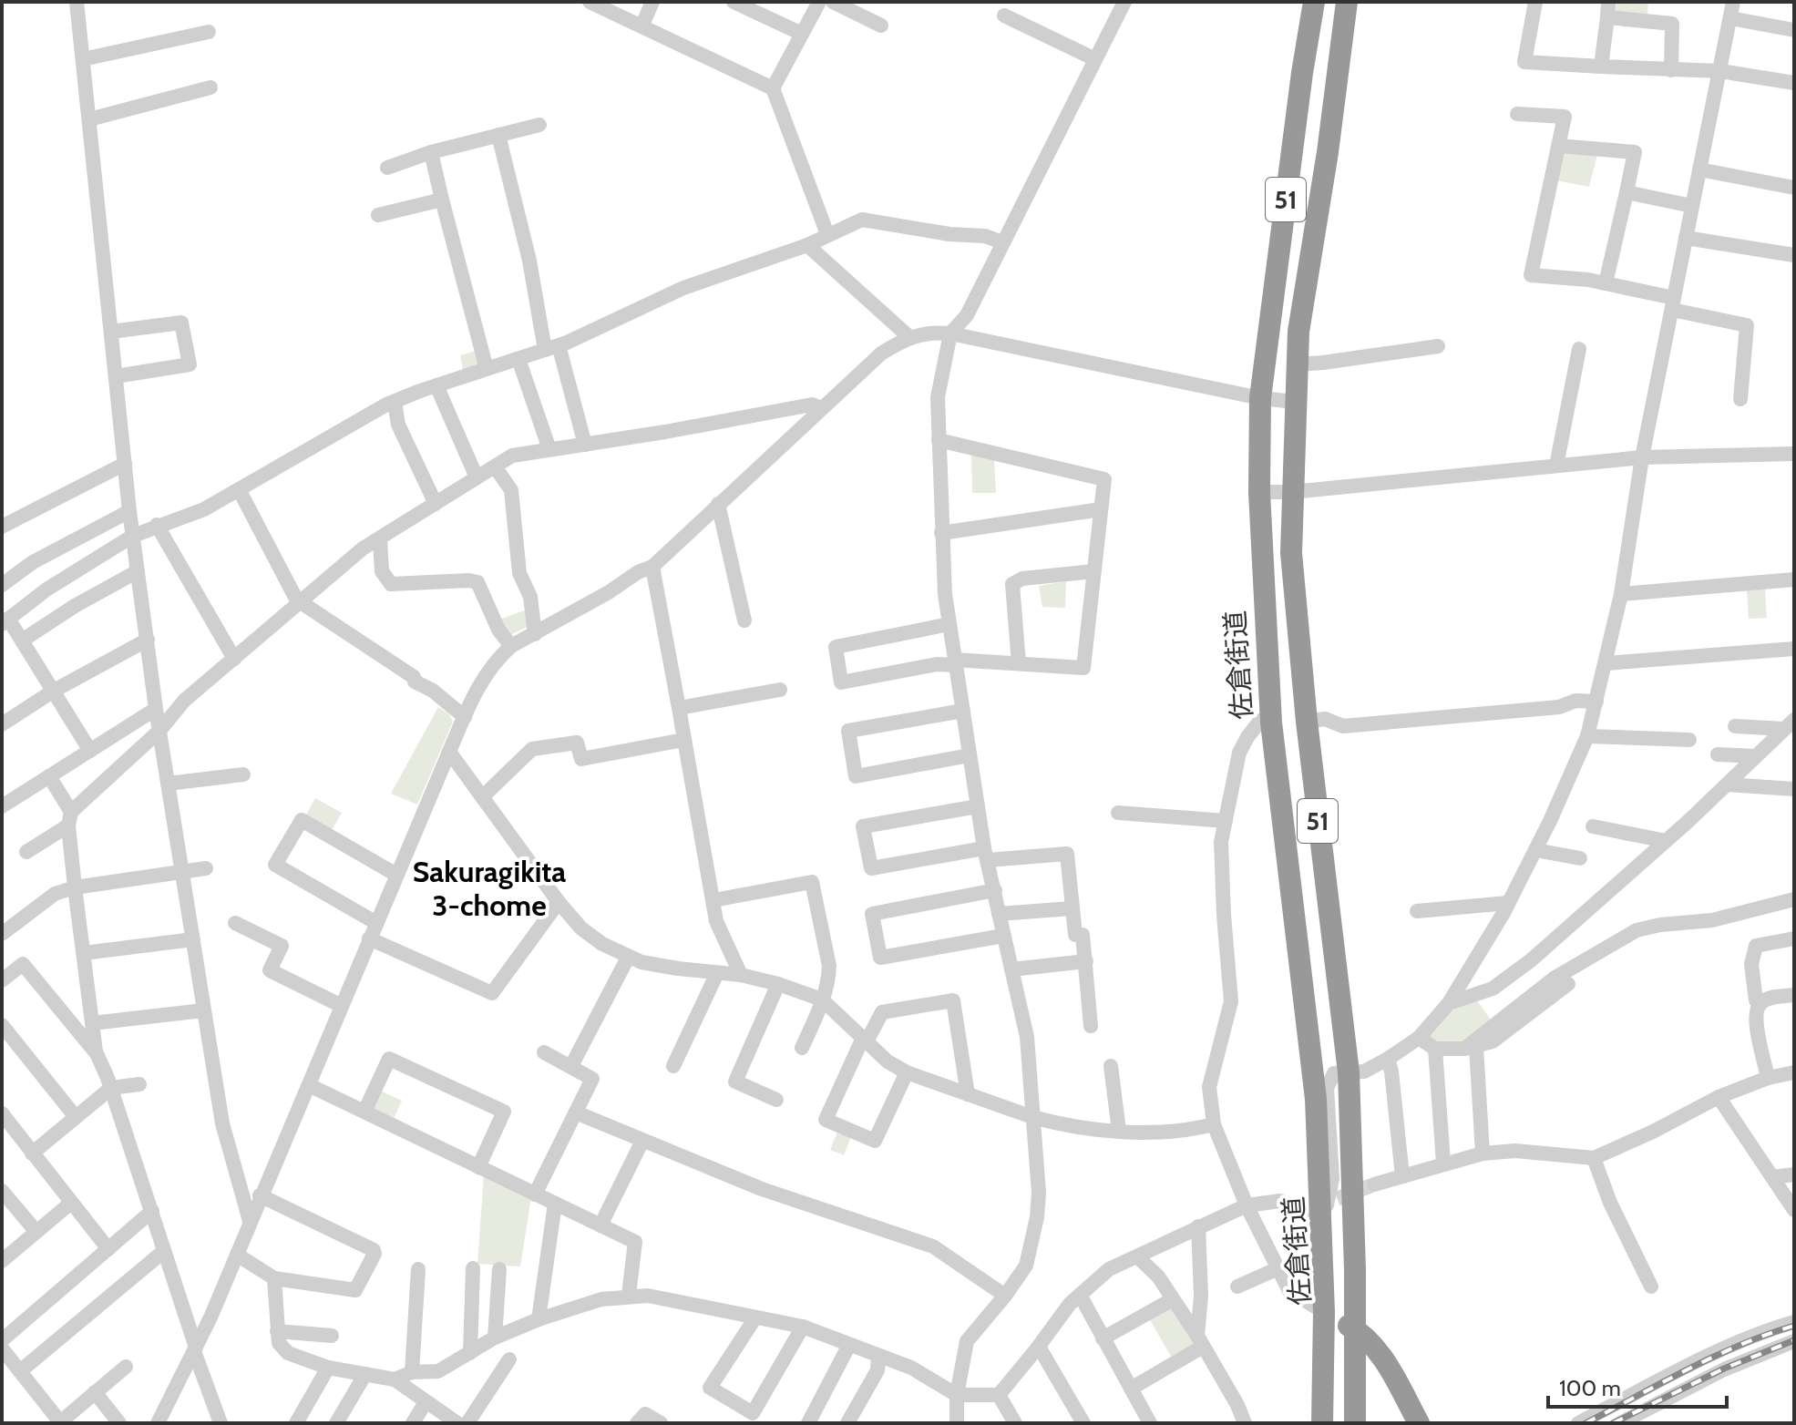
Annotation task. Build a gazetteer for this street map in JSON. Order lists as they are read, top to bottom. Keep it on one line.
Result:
{"streets":{"highway":["51","佐倉街道"]},"crossings":[["51","佐倉街道"]],"districts":["Sakuragikita 3-chome"],"scale_bar":"100 m"}
